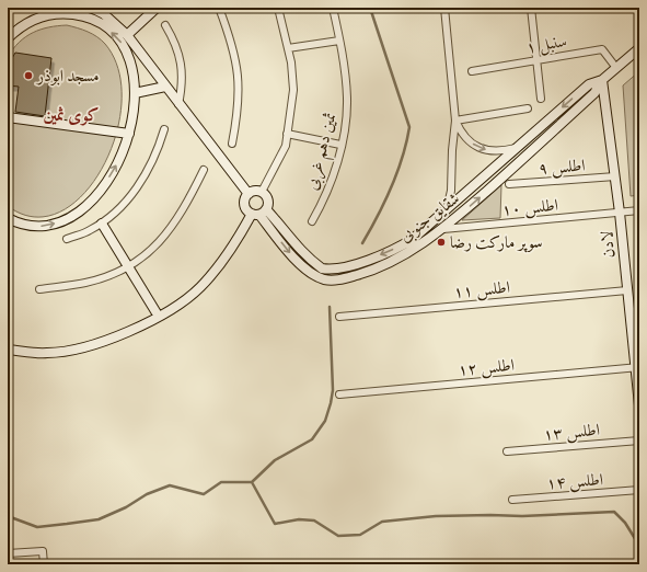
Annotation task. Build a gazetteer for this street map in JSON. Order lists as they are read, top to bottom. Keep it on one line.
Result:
{"streets":{"street":["سنبل ۱","ثمین دهم غربی","اطلس ۹","اطلس ۱۰","شقایق جنوبی","لادن","اطلس ۱۱","اطلس ۱۲","اطلس ۱۳","اطلس ۱۴"]},"crossings":[["سنبل ۱","شقایق جنوبی"],["اطلس ۹","لادن"],["اطلس ۱۰","شقایق جنوبی"],["اطلس ۱۰","لادن"],["شقایق جنوبی","لادن"],["لادن","اطلس ۱۱"],["لادن","اطلس ۱۲"]],"districts":["کوی ثمین"],"places":["مسجد ابوذر","سوپر مارکت رضا"]}
